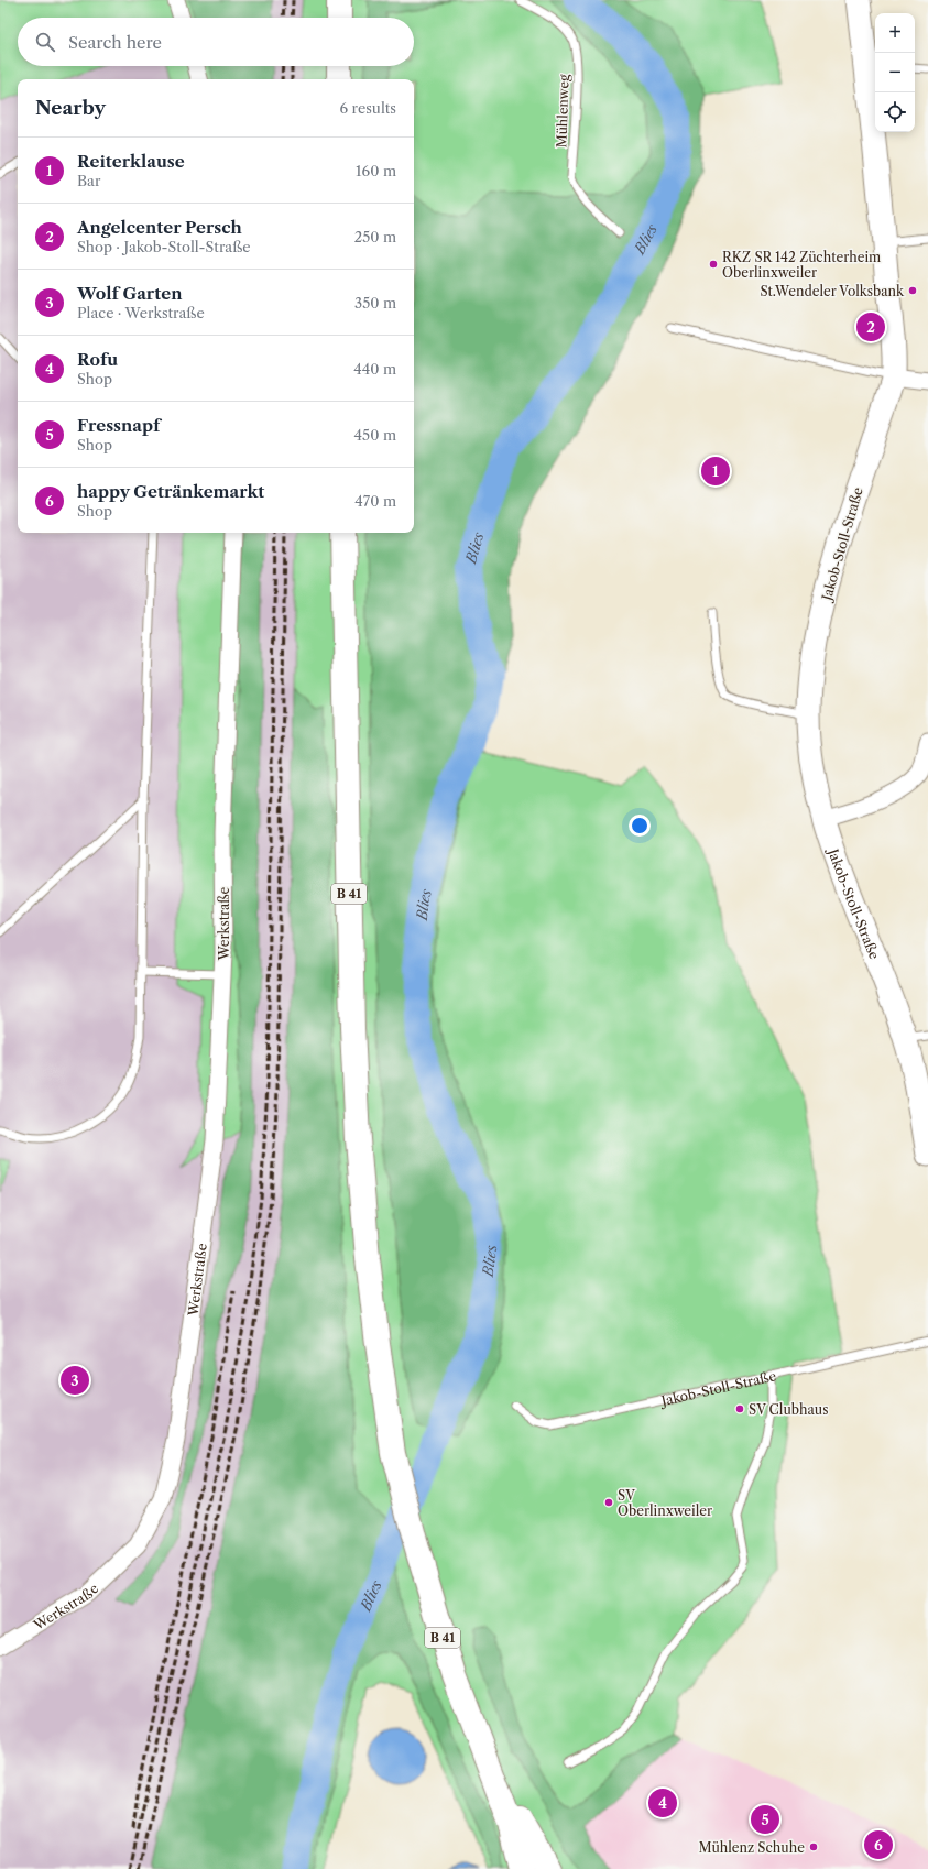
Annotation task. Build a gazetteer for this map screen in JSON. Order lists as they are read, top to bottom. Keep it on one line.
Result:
{"streets":{"highway":["B 41"],"main road":["Jakob-Stoll-Straße"],"street":["Werkstraße"],"lane":["Mühlenweg"]},"water":["Blies"],"places":["RKZ SR 142 Züchterheim Oberlinxweiler","St.Wendeler Volksbank","SV Clubhaus","SV Oberlinxweiler","Mühlenz Schuhe"],"page":{"map_buttons":["+","−"],"search":"Search here","heading":["Nearby","6 results"],"list":[{"mark":"1","name":"Reiterklause","note":"Bar","value":"160 m"},{"mark":"2","name":"Angelcenter Persch","note":"Shop · Jakob-Stoll-Straße","value":"250 m"},{"mark":"3","name":"Wolf Garten","note":"Place · Werkstraße","value":"350 m"},{"mark":"4","name":"Rofu","note":"Shop","value":"440 m"},{"mark":"5","name":"Fressnapf","note":"Shop","value":"450 m"},{"mark":"6","name":"happy Getränkemarkt","note":"Shop","value":"470 m"}],"pins":["2","1","3","4","5","6"]}}
